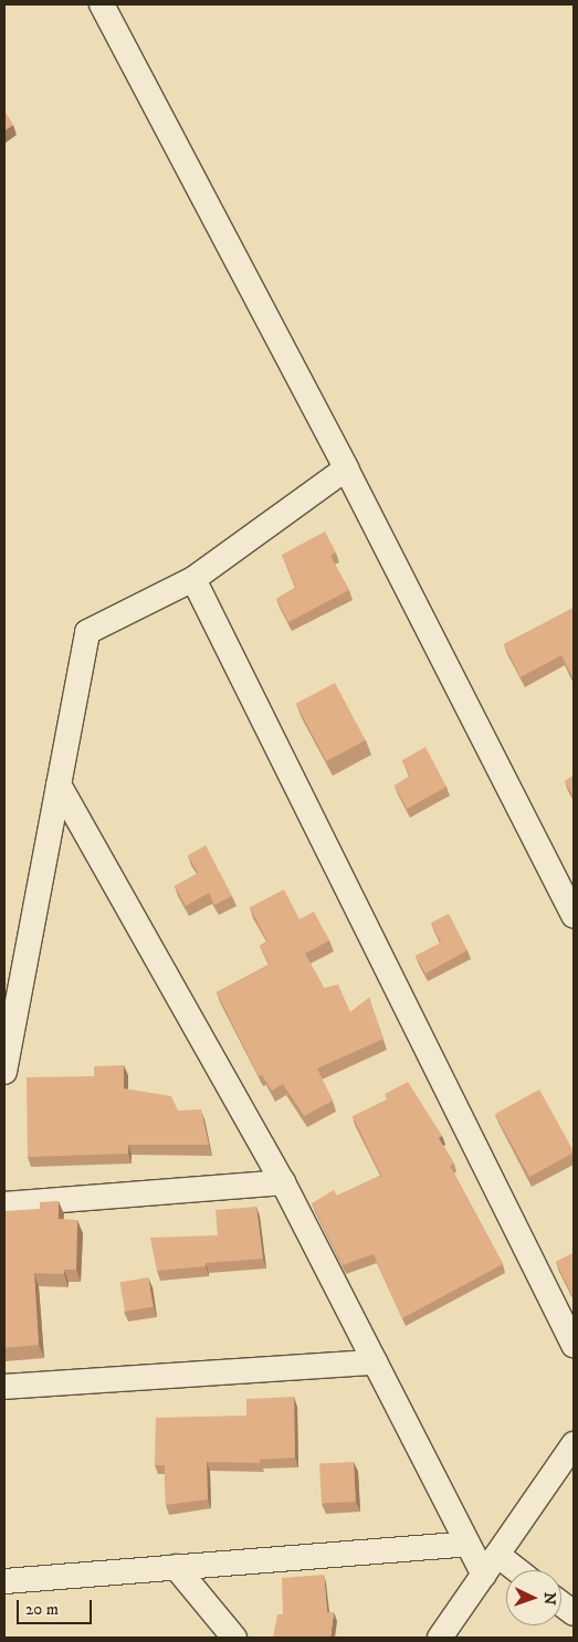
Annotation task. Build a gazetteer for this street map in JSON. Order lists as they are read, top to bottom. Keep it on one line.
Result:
{"scale_bar":"20 m","north":"right"}
